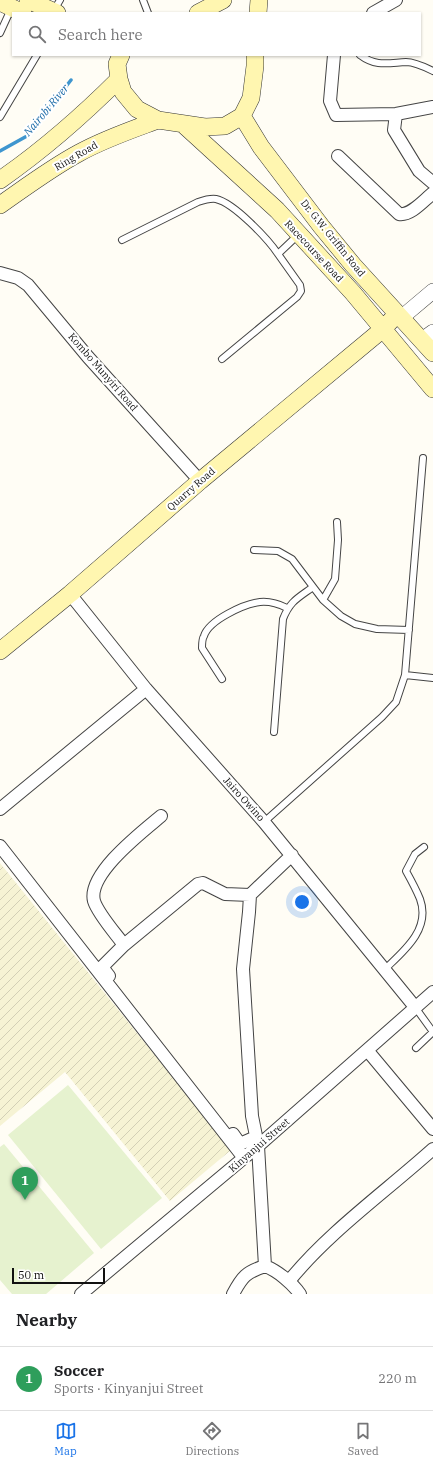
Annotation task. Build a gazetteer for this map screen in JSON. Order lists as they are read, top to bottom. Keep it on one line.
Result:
{"streets":{"main road":["Ring Road","Dr. G.W. Griffin Road","Racecourse Road","Quarry Road"],"street":["Kombo Munyiri Road","Jairo Owino","Kinyanjui Street"]},"crossings":[["Dr. G.W. Griffin Road","Quarry Road"],["Racecourse Road","Quarry Road"],["Kombo Munyiri Road","Quarry Road"],["Quarry Road","Jairo Owino"],["Jairo Owino","Kinyanjui Street"]],"water":["Nairobi River"],"scale_bar":"50 m","page":{"search":"Search here","pins":"1","scale":"50 m","heading":"Nearby","list":[{"mark":"1","name":"Soccer","note":"Sports · Kinyanjui Street","value":"220 m"}],"nav":["Map","Directions","Saved"]}}
